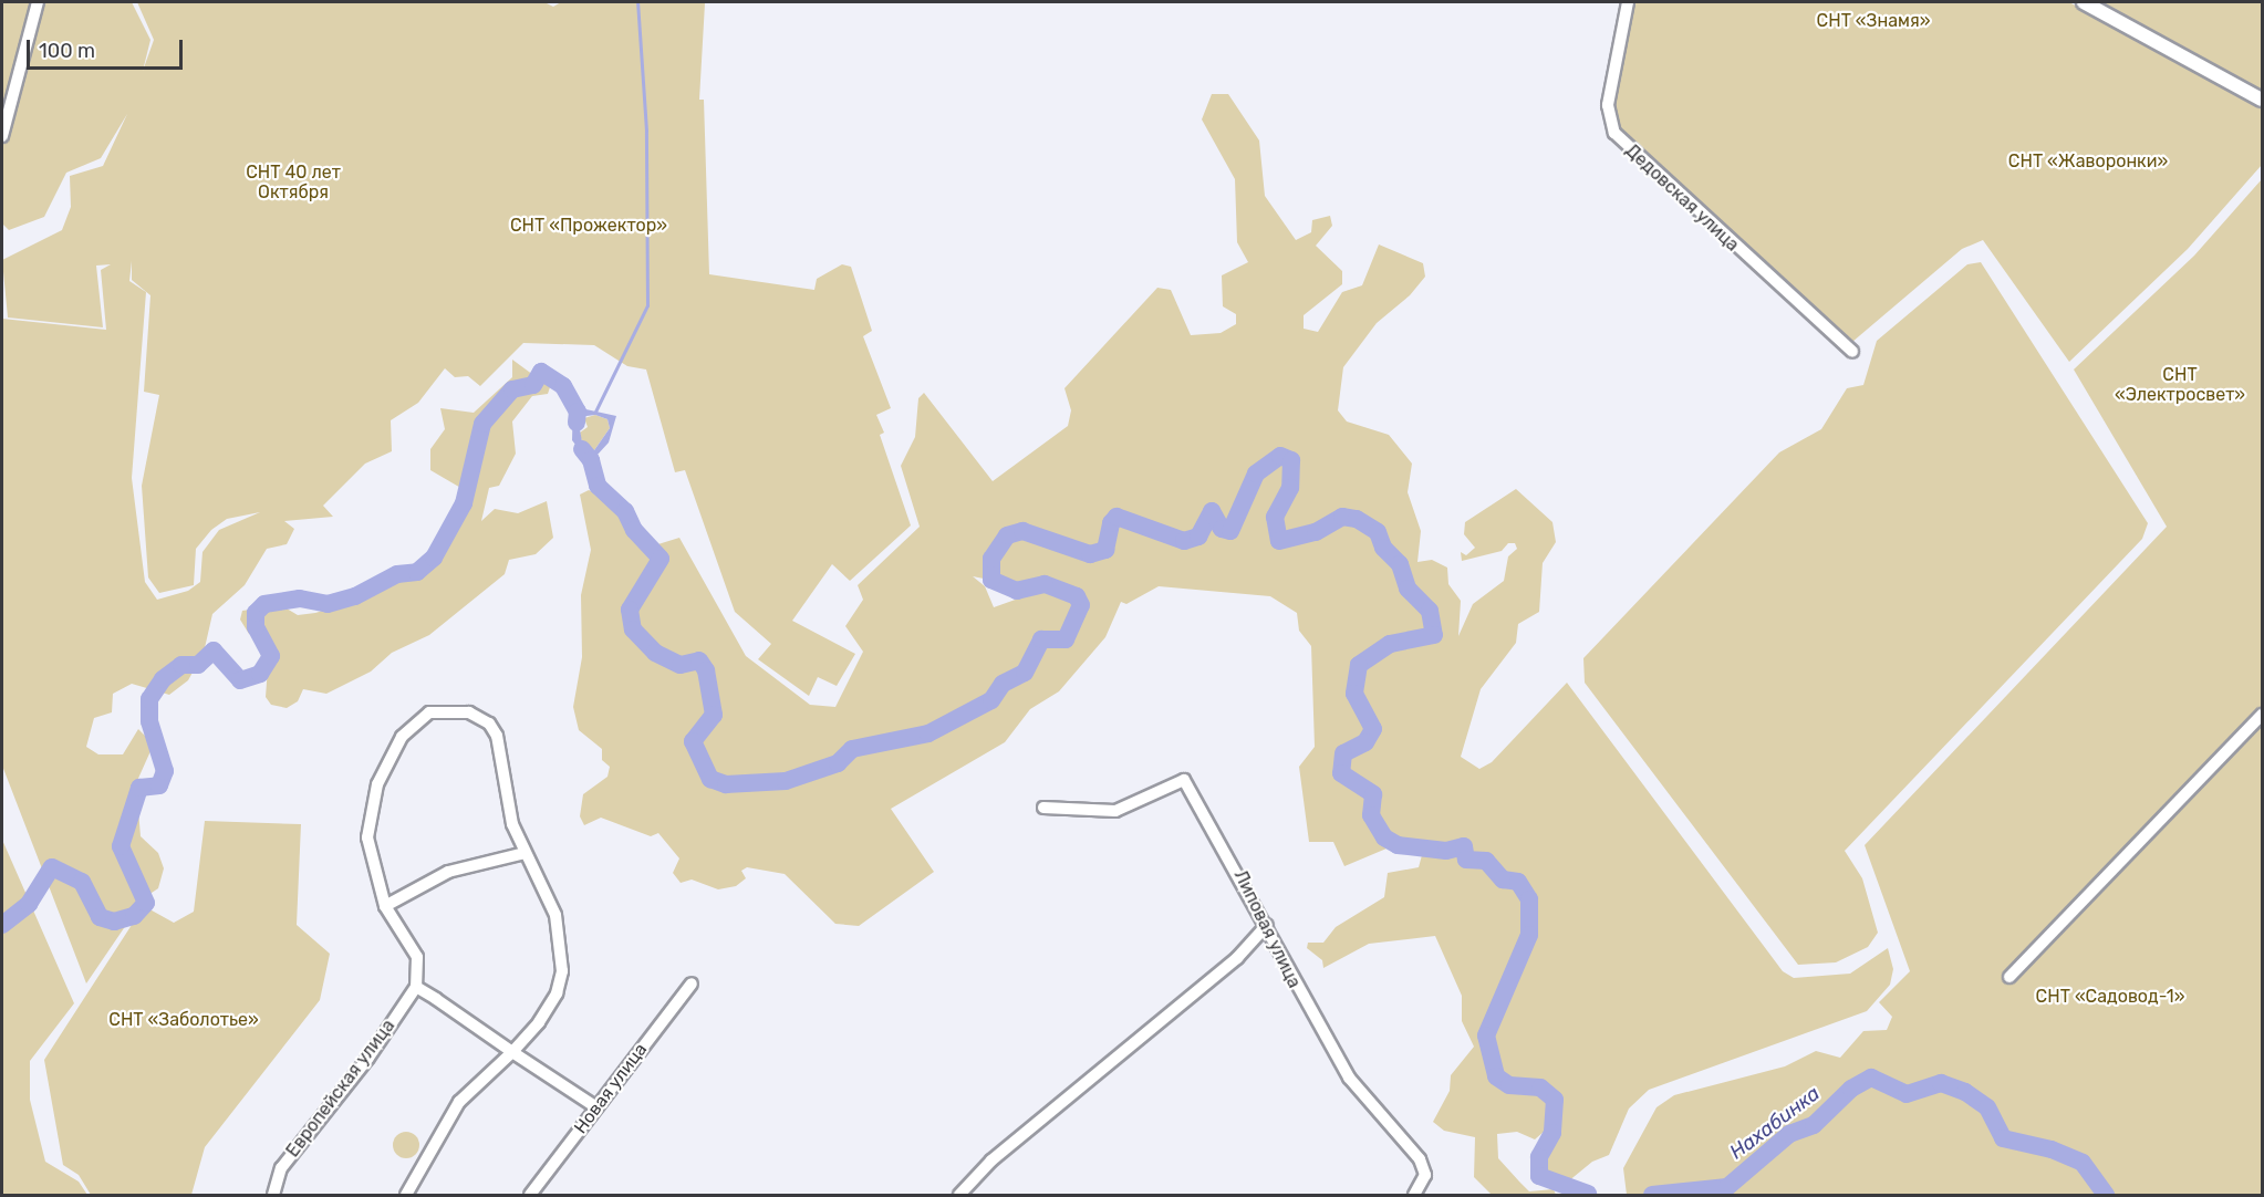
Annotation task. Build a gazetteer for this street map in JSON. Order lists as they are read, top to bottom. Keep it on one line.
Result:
{"streets":{"street":["Дедовская улица","Липовая улица","Европейская улица","Новая улица"]},"water":["Нахабинка"],"parks":["СНТ «Знамя»","СНТ «Жаворонки»","СНТ 40 лет Октября","СНТ «Прожектор»","СНТ «Электросвет»","СНТ «Садовод-1»","СНТ «Заболотье»"],"scale_bar":"100 m"}
